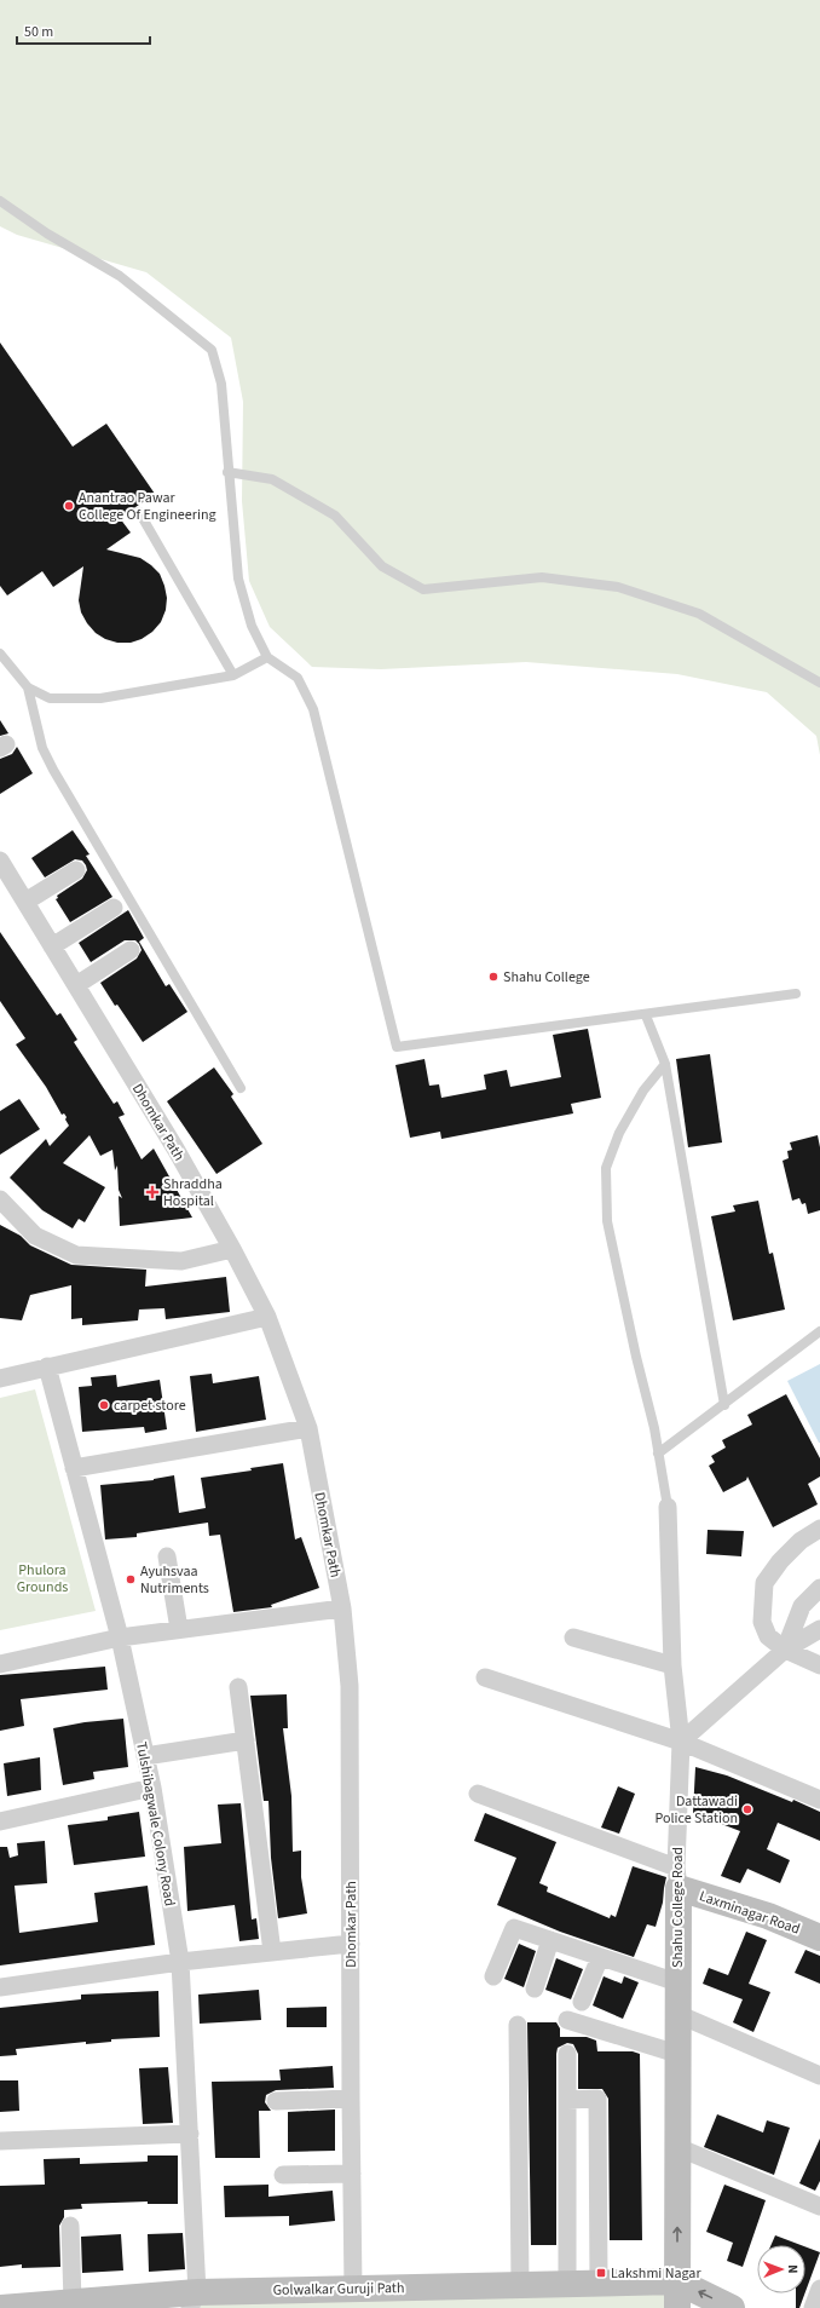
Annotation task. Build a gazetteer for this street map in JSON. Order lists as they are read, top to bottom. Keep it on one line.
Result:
{"streets":{"street":["Dhomkar Path","Tulshibagwale Colony Road","Shahu College Road","Laxminagar Road","Golwalkar Guruji Path"]},"crossings":[["Dhomkar Path","Golwalkar Guruji Path"],["Tulshibagwale Colony Road","Golwalkar Guruji Path"],["Shahu College Road","Laxminagar Road"],["Shahu College Road","Golwalkar Guruji Path"]],"parks":["Phulora Grounds"],"places":{"other":["Anantrao Pawar College Of Engineering","Shahu College","carpet store","Ayuhsvaa Nutriments","Dattawadi Police Station"],"health":["Shraddha Hospital"],"transit":["Lakshmi Nagar"]},"scale_bar":"50 m","north":"right"}
